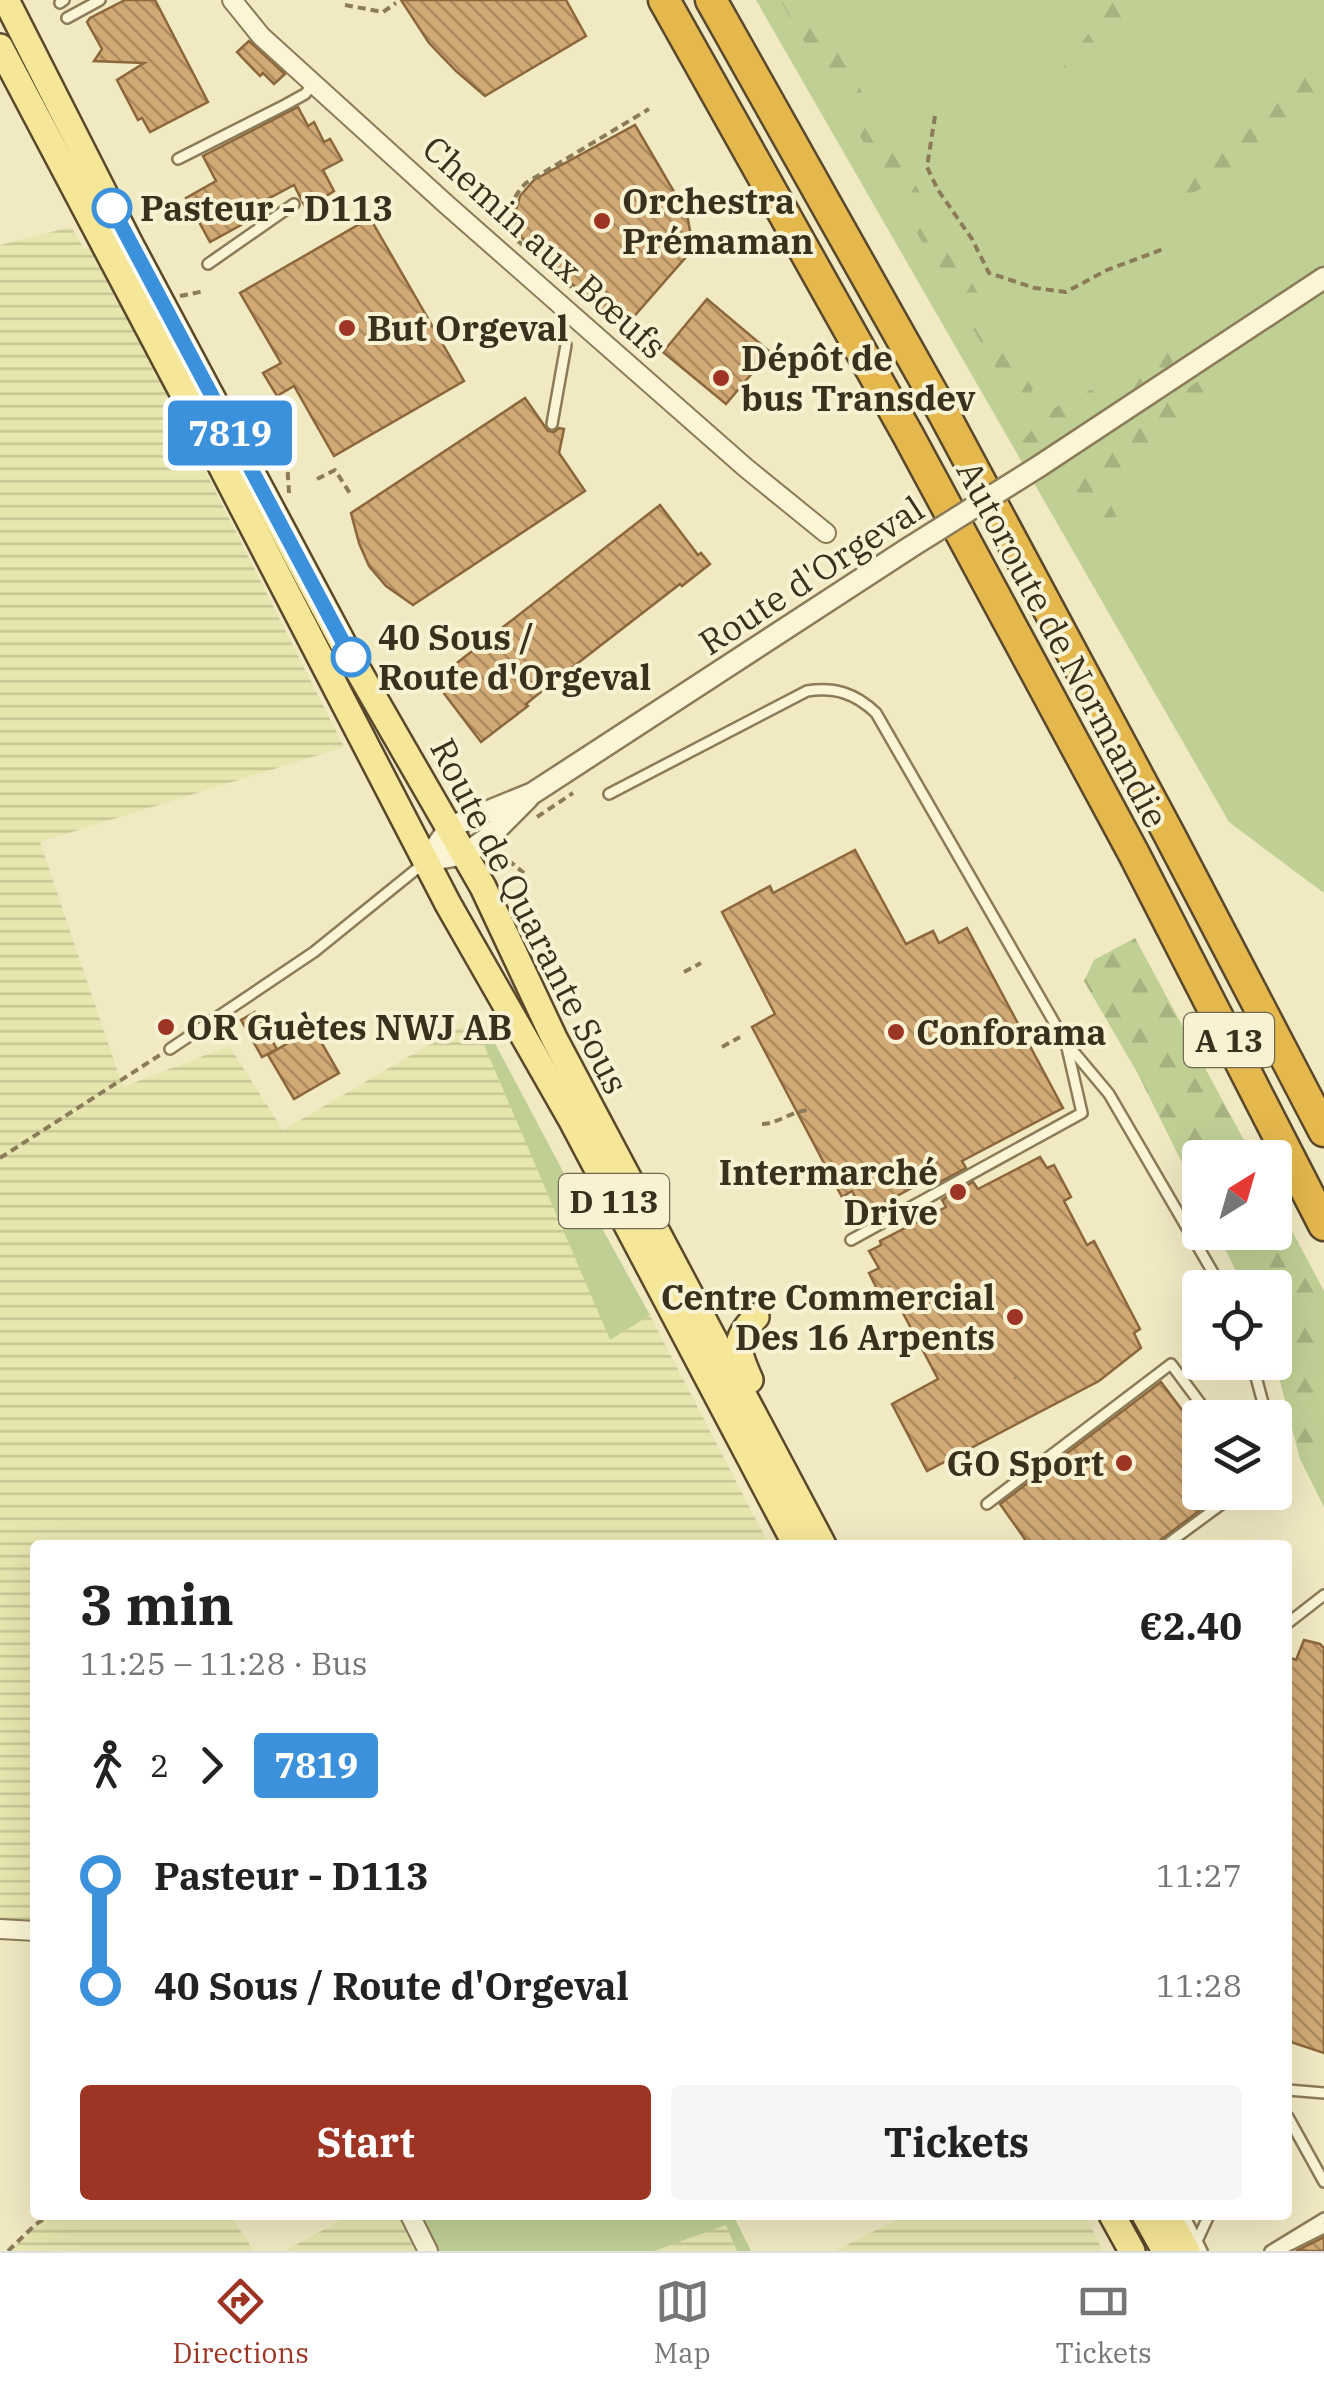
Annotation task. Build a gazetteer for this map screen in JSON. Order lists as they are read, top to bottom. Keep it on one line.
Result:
{"streets":{"highway":["Autoroute de Normandie","A 13"],"main road":["Route de Quarante Sous","D 113"],"street":["Chemin aux Bœufs","Route d'Orgeval"]},"crossings":[["Route d'Orgeval","Route de Quarante Sous"]],"places":["Pasteur - D113","Orchestra Prémaman","But Orgeval","Dépôt de bus Transdev","40 Sous / Route d'Orgeval","OR Guètes NWJ AB","Conforama","Intermarché Drive","Centre Commercial Des 16 Arpents","GO Sport"],"lines":["bus line 7819"],"north":"top right","page":{"on_map":"7819","heading":["3 min","11:25 – 11:28 · Bus","€2.40"],"legs":["2","7819"],"list":[{"name":"Pasteur - D113","value":"11:27"},{"name":"40 Sous / Route d'Orgeval","value":"11:28"}],"buttons":["Start","Tickets"],"tabs":["Directions","Map","Tickets"]}}
